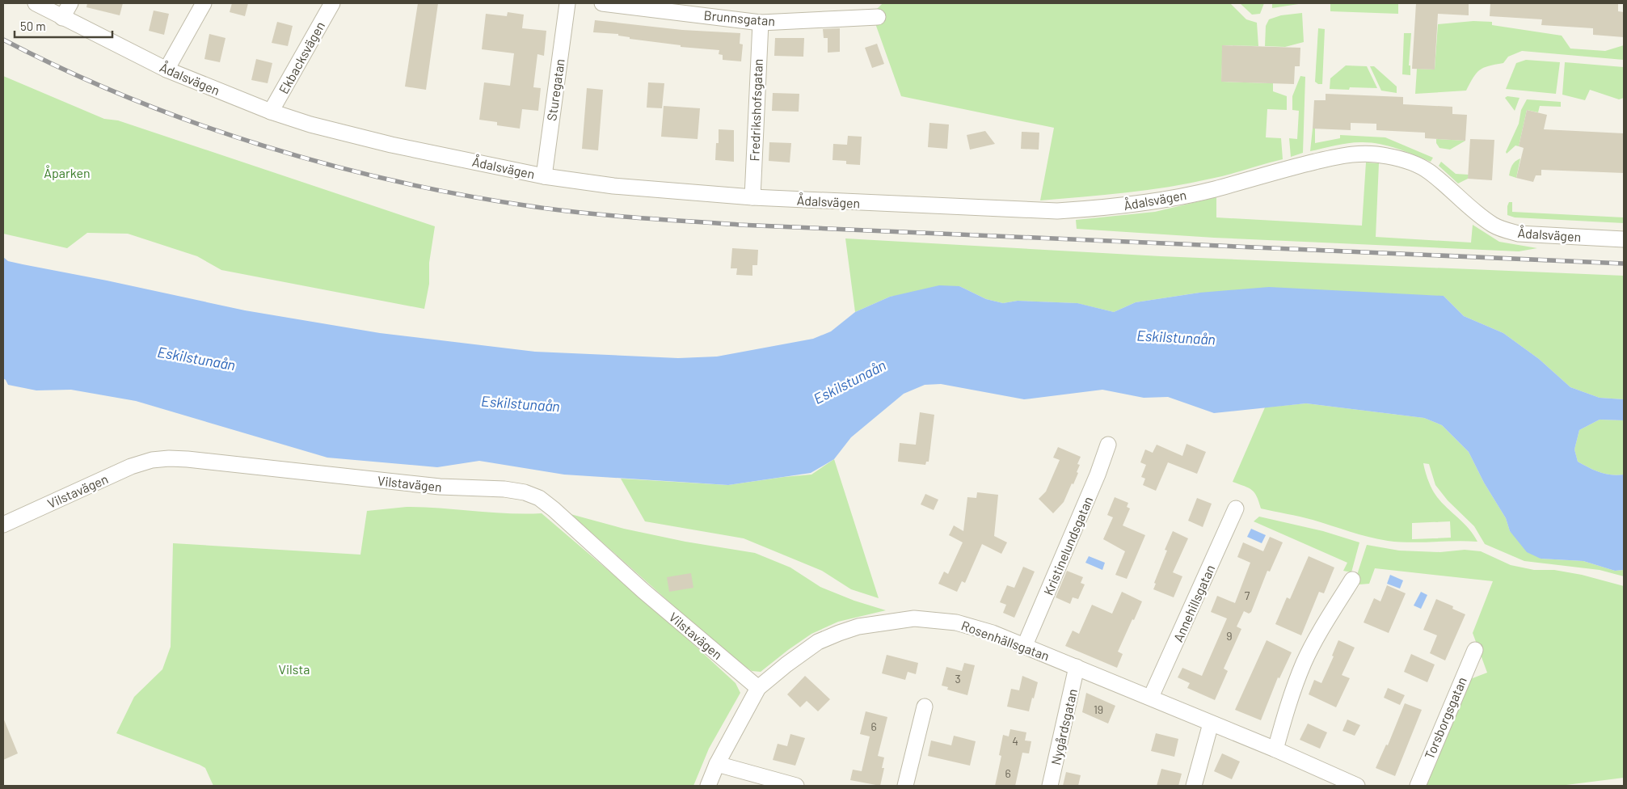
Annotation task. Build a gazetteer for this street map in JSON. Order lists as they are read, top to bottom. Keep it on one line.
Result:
{"streets":{"street":["Brunnsgatan","Ekbacksvägen","Ådalsvägen","Sturegatan","Fredrikshofsgatan","Vilstavägen","Kristinelundsgatan","Annehillsgatan","Rosenhällsgatan","Torsborgsgatan","Nygårdsgatan"]},"crossings":[["Brunnsgatan","Fredrikshofsgatan"],["Ekbacksvägen","Ådalsvägen"],["Ådalsvägen","Sturegatan"],["Ådalsvägen","Fredrikshofsgatan"],["Vilstavägen","Rosenhällsgatan"],["Kristinelundsgatan","Rosenhällsgatan"],["Annehillsgatan","Rosenhällsgatan"],["Rosenhällsgatan","Nygårdsgatan"]],"water":["Eskilstunaån"],"parks":["Åparken","Vilsta"],"house_numbers":["7","9","3","19","6","4","6"],"scale_bar":"50 m"}
